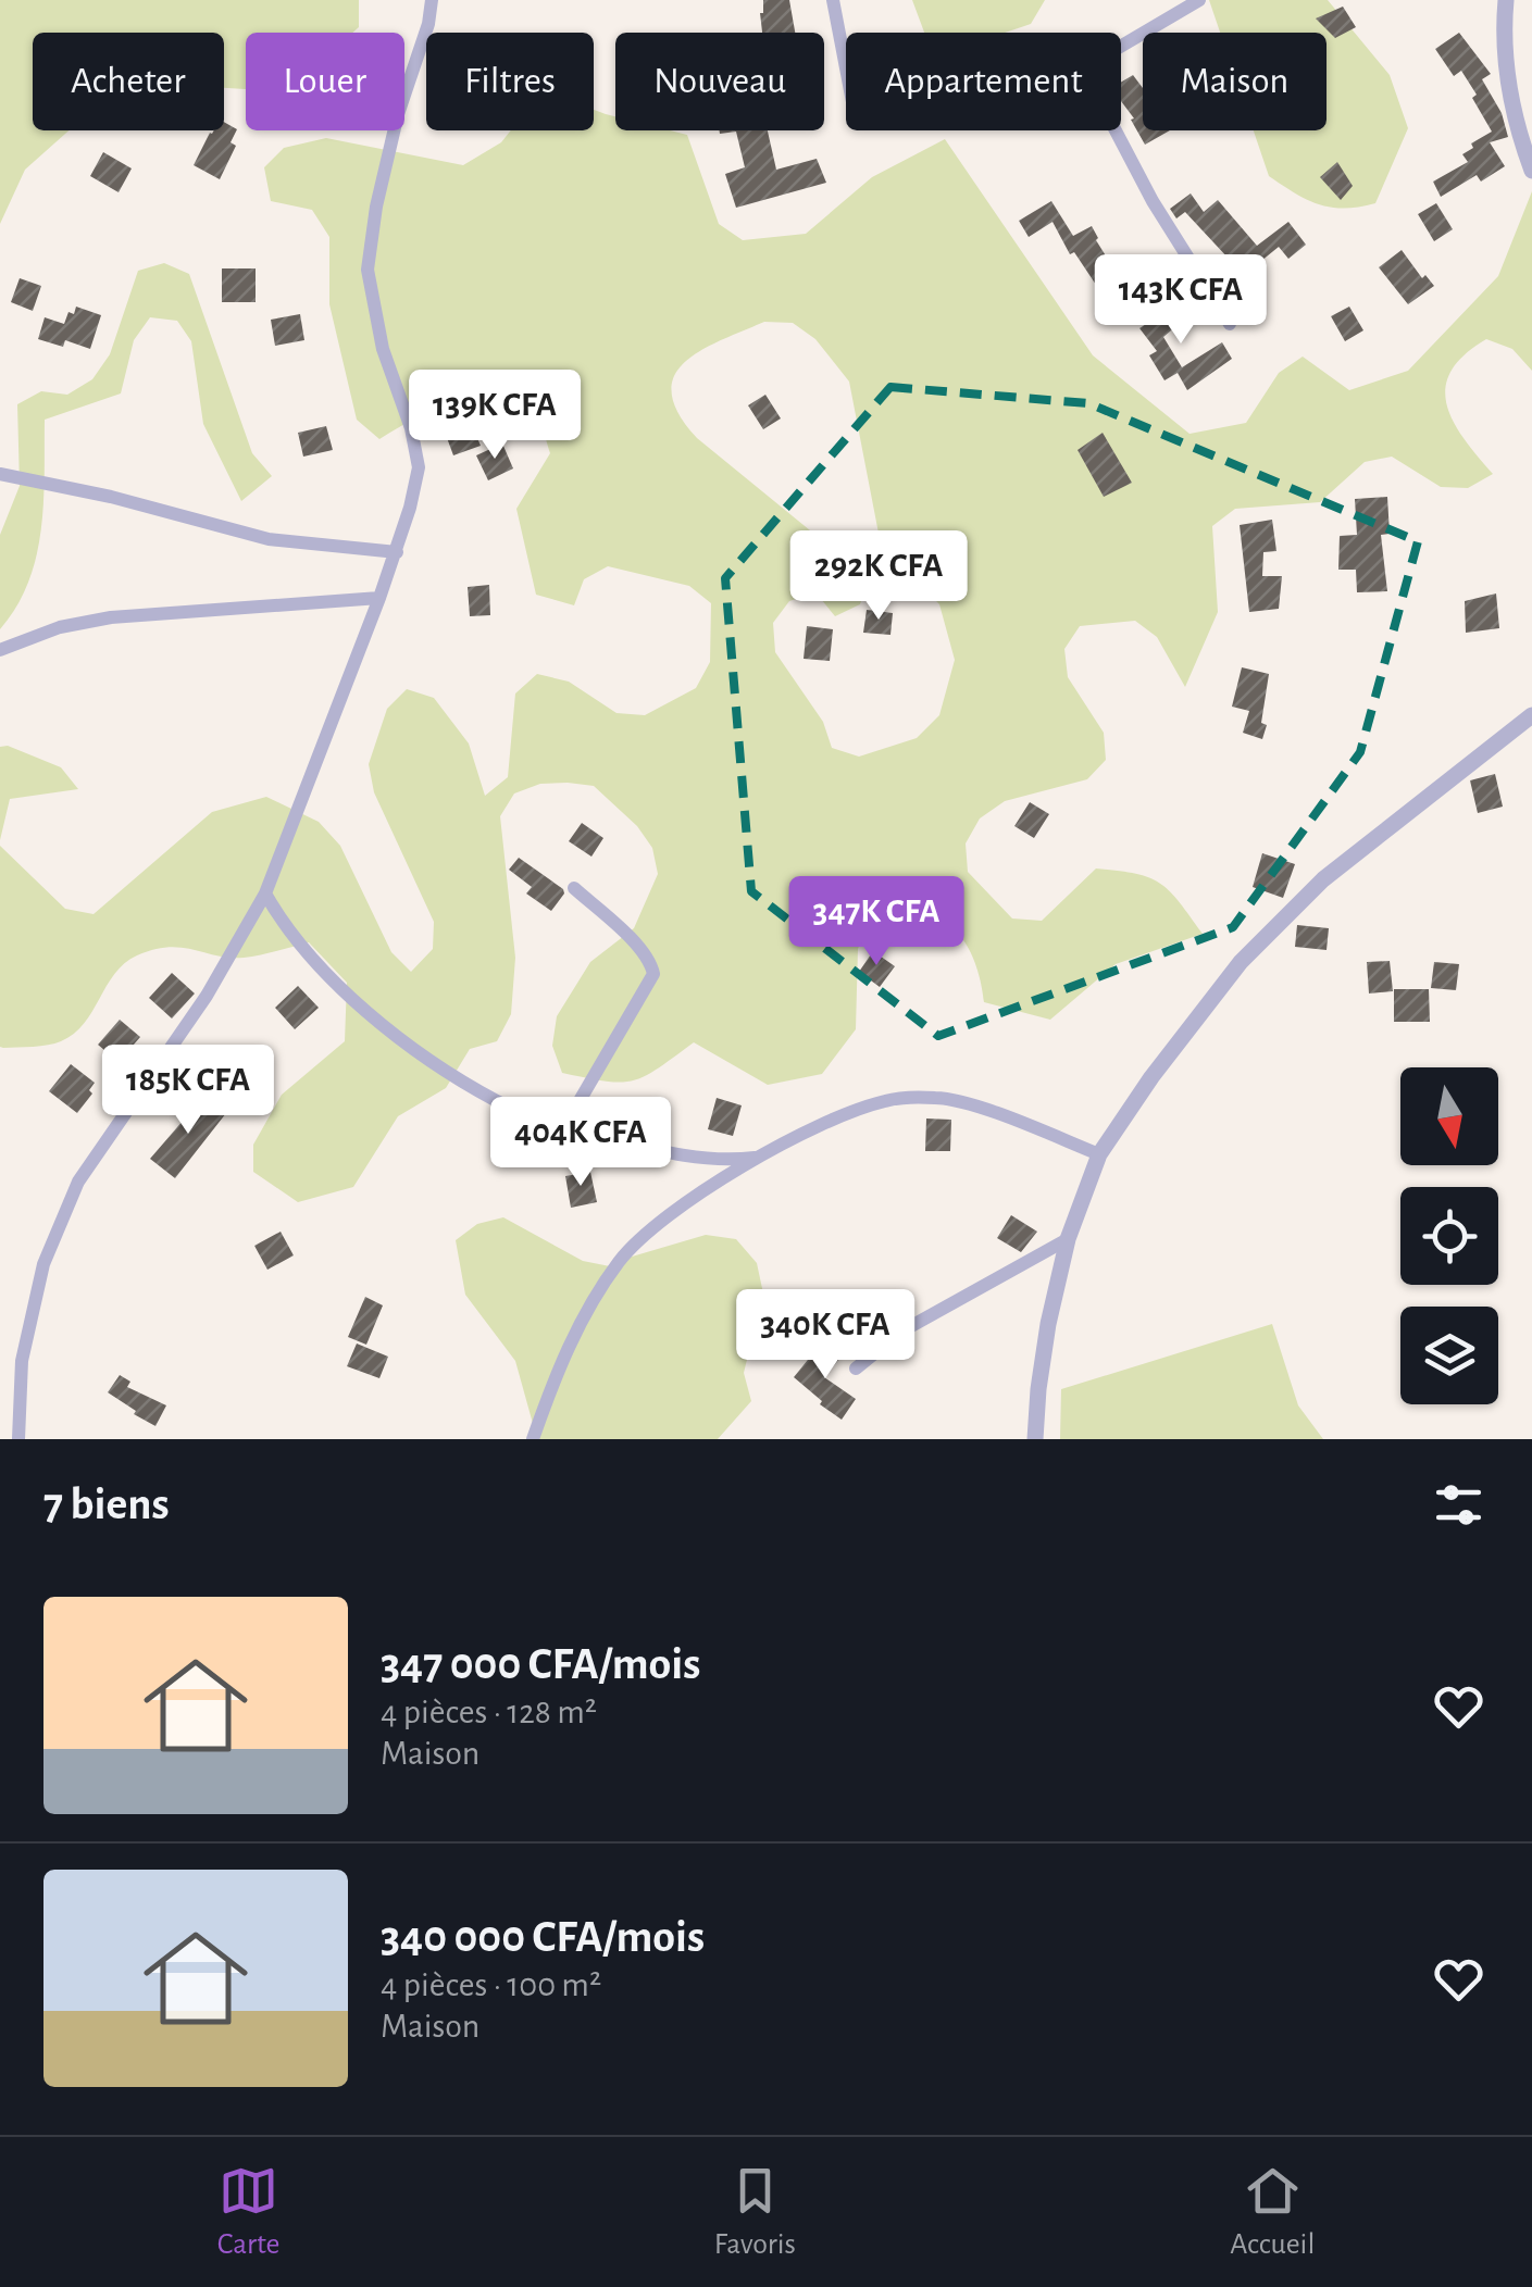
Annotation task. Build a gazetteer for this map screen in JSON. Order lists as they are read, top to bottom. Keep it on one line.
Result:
{"north":"bottom","page":{"chip":["Acheter","Louer","Filtres","Nouveau","Appartement","Maison"],"price":["143K CFA","139K CFA","292K CFA","347K CFA","185K CFA","404K CFA","340K CFA"],"heading":"7 biens","list":[{"name":"347 000 CFA/mois","note":"4 pièces · 128 m² · Maison"},{"name":"340 000 CFA/mois","note":"4 pièces · 100 m² · Maison"}],"tabs":["Carte","Favoris","Accueil"]}}
